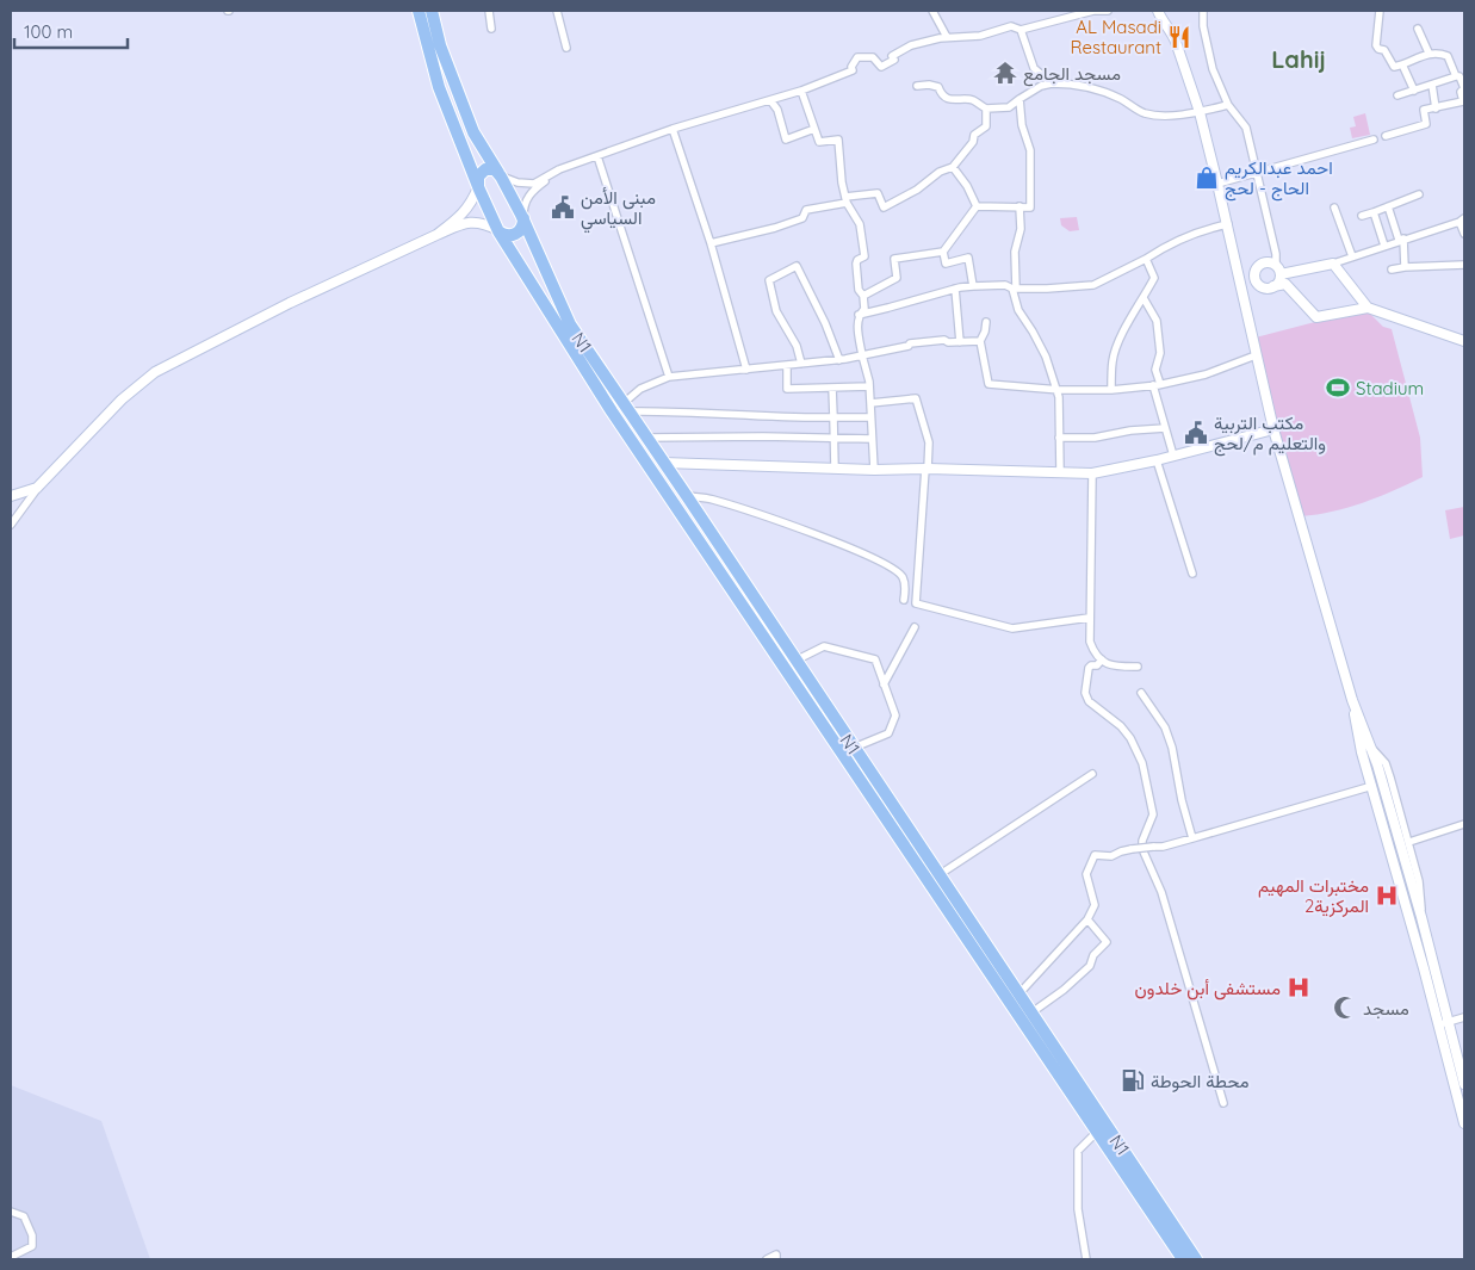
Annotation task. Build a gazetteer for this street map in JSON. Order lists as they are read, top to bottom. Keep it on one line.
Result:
{"streets":{"highway":["N1"]},"districts":["Lahij"],"places":{"restaurant":["AL Masadi Restaurant"],"temple":["مسجد الجامع"],"shop":["احمد عبدالكريم الحاج - لحج"],"public building":["مبنى الأمن السياسي","مكتب التربية والتعليم م/لحج"],"sports":["Stadium"],"hospital":["مختبرات المهيم المركزية2","مستشفى أبن خلدون"],"mosque":["مسجد"],"fuel station":["محطة الحوطة"]},"scale_bar":"100 m"}
